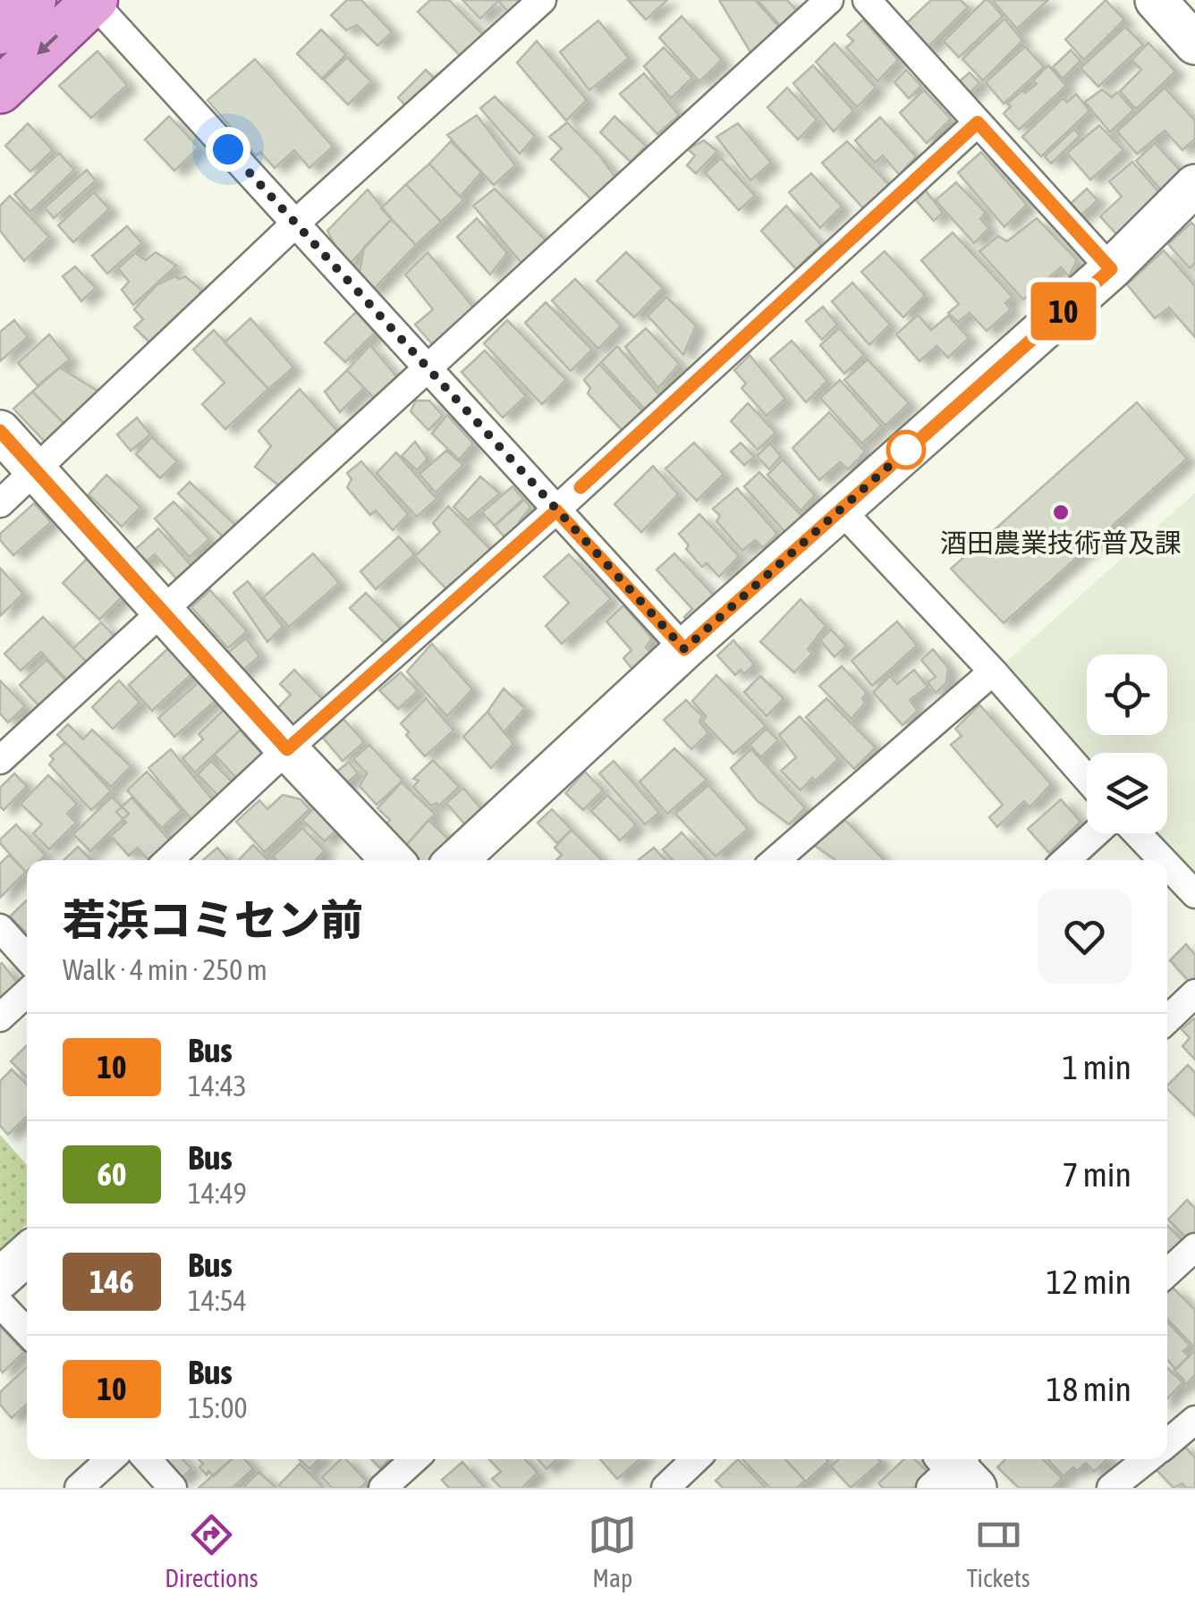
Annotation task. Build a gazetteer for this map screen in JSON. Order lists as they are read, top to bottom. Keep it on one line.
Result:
{"places":["酒田農業技術普及課"],"lines":["bus line 10"],"page":{"on_map":"10","heading":["若浜コミセン前","Walk · 4 min · 250 m"],"list":[{"mark":"10","name":"Bus","note":"14:43","value":"1 min"},{"mark":"60","name":"Bus","note":"14:49","value":"7 min"},{"mark":"146","name":"Bus","note":"14:54","value":"12 min"},{"mark":"10","name":"Bus","note":"15:00","value":"18 min"}],"tabs":["Directions","Map","Tickets"]}}
